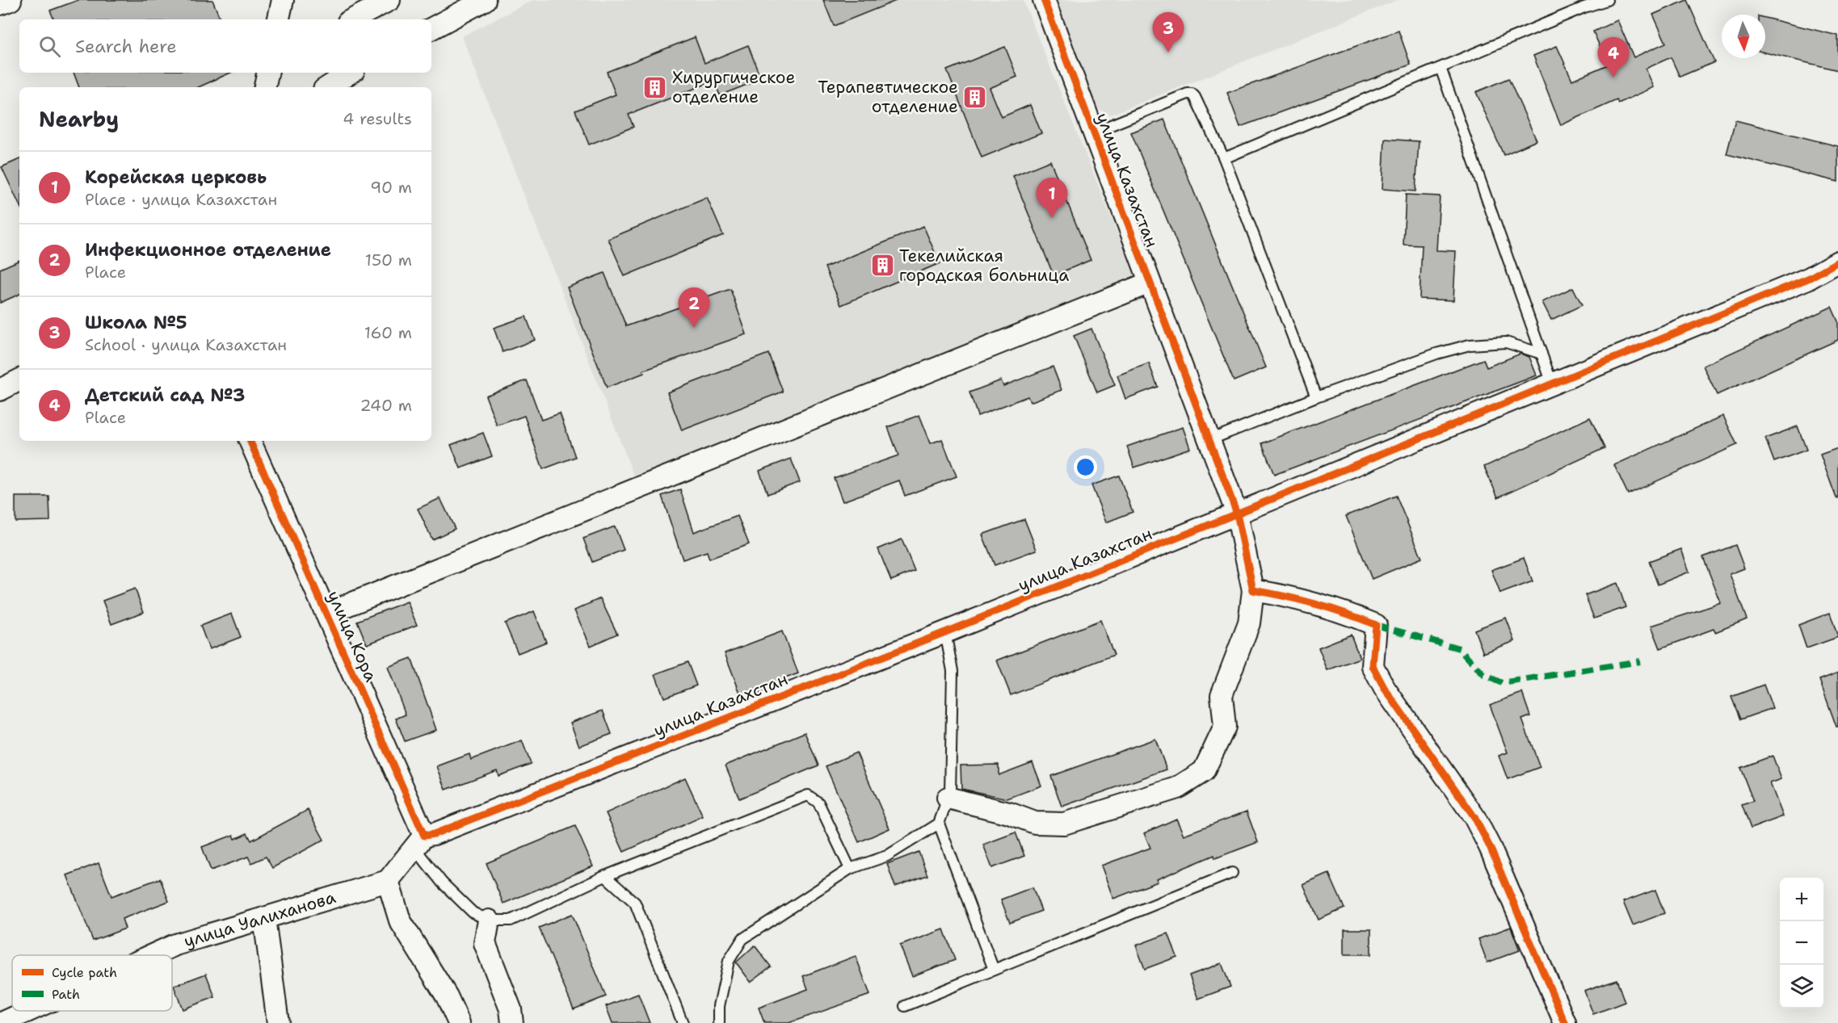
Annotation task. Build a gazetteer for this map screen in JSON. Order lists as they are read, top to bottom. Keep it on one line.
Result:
{"streets":{"street":["улица Казахстан","улица Кора","улица Уалиханова"]},"crossings":[["улица Казахстан","улица Кора"]],"places":{"building":["Хирургическое отделение","Терапевтическое отделение","Текелийская городская больница"]},"legend":["Cycle path","Path"],"north":"bottom","page":{"pins":["3","4","1","2"],"search":"Search here","heading":["Nearby","4 results"],"list":[{"mark":"1","name":"Корейская церковь","note":"Place · улица Казахстан","value":"90 m"},{"mark":"2","name":"Инфекционное отделение","note":"Place","value":"150 m"},{"mark":"3","name":"Школа №5","note":"School · улица Казахстан","value":"160 m"},{"mark":"4","name":"Детский сад №3","note":"Place","value":"240 m"}],"map_buttons":["+","−"]}}
